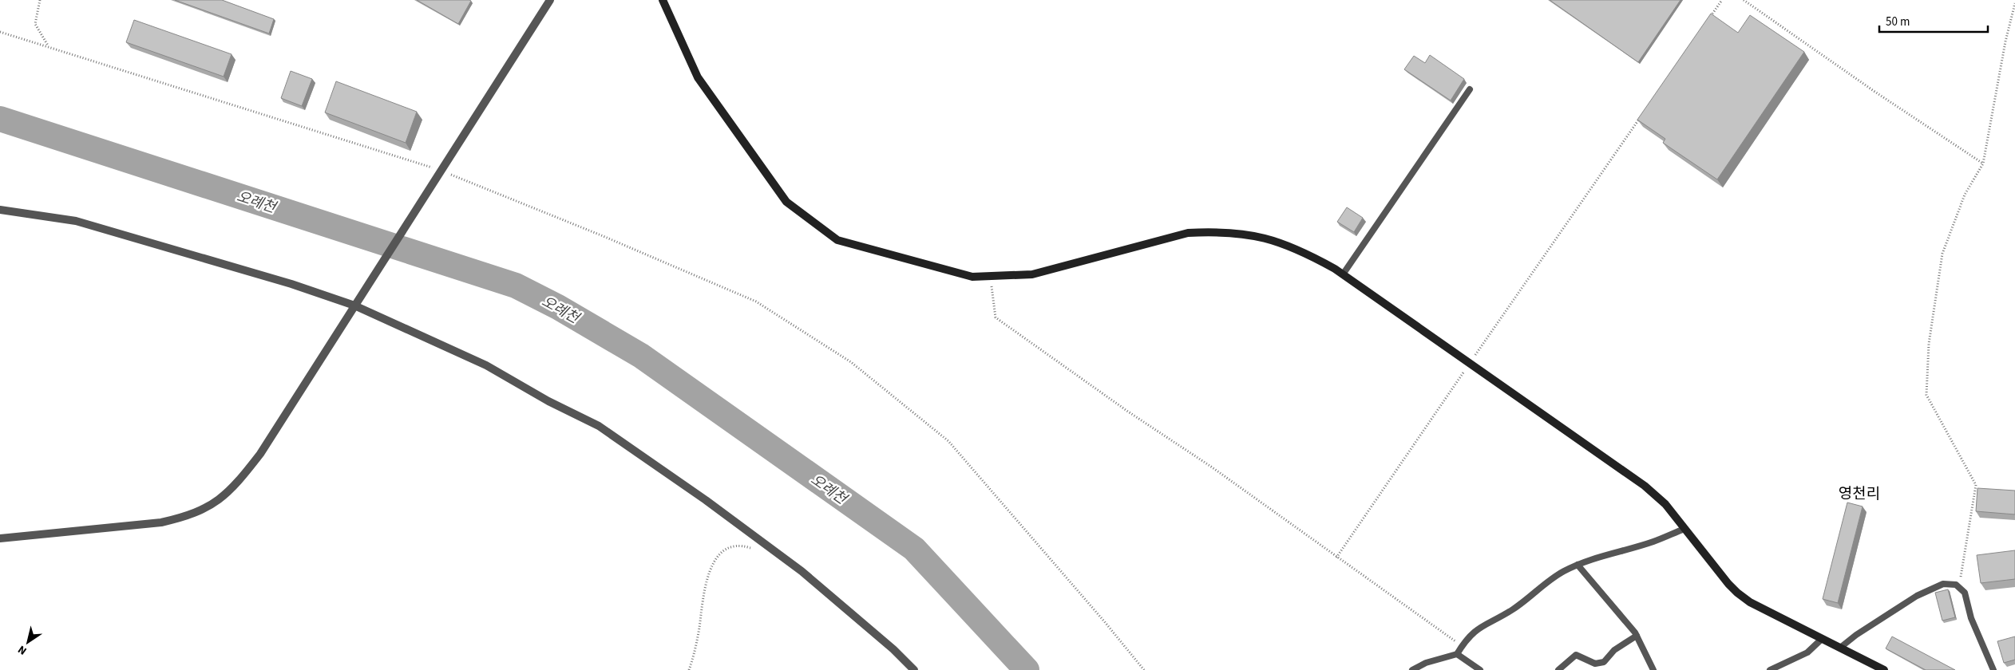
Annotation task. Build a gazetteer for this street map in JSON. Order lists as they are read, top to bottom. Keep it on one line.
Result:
{"districts":["영천리"],"water":["오례천"],"scale_bar":"50 m","north":"bottom left"}
